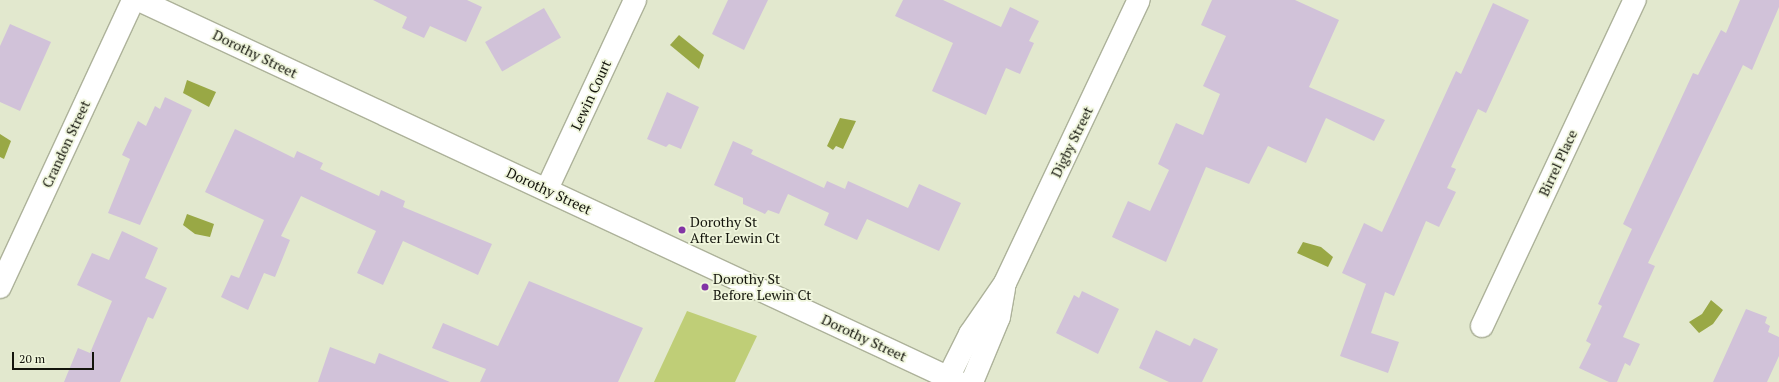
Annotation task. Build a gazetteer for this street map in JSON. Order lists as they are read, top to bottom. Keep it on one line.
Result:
{"streets":{"street":["Dorothy Street","Lewin Court","Digby Street","Crandon Street","Birrel Place"]},"crossings":[["Dorothy Street","Lewin Court"],["Dorothy Street","Digby Street"]],"places":["Dorothy St After Lewin Ct","Dorothy St Before Lewin Ct"],"scale_bar":"20 m"}
